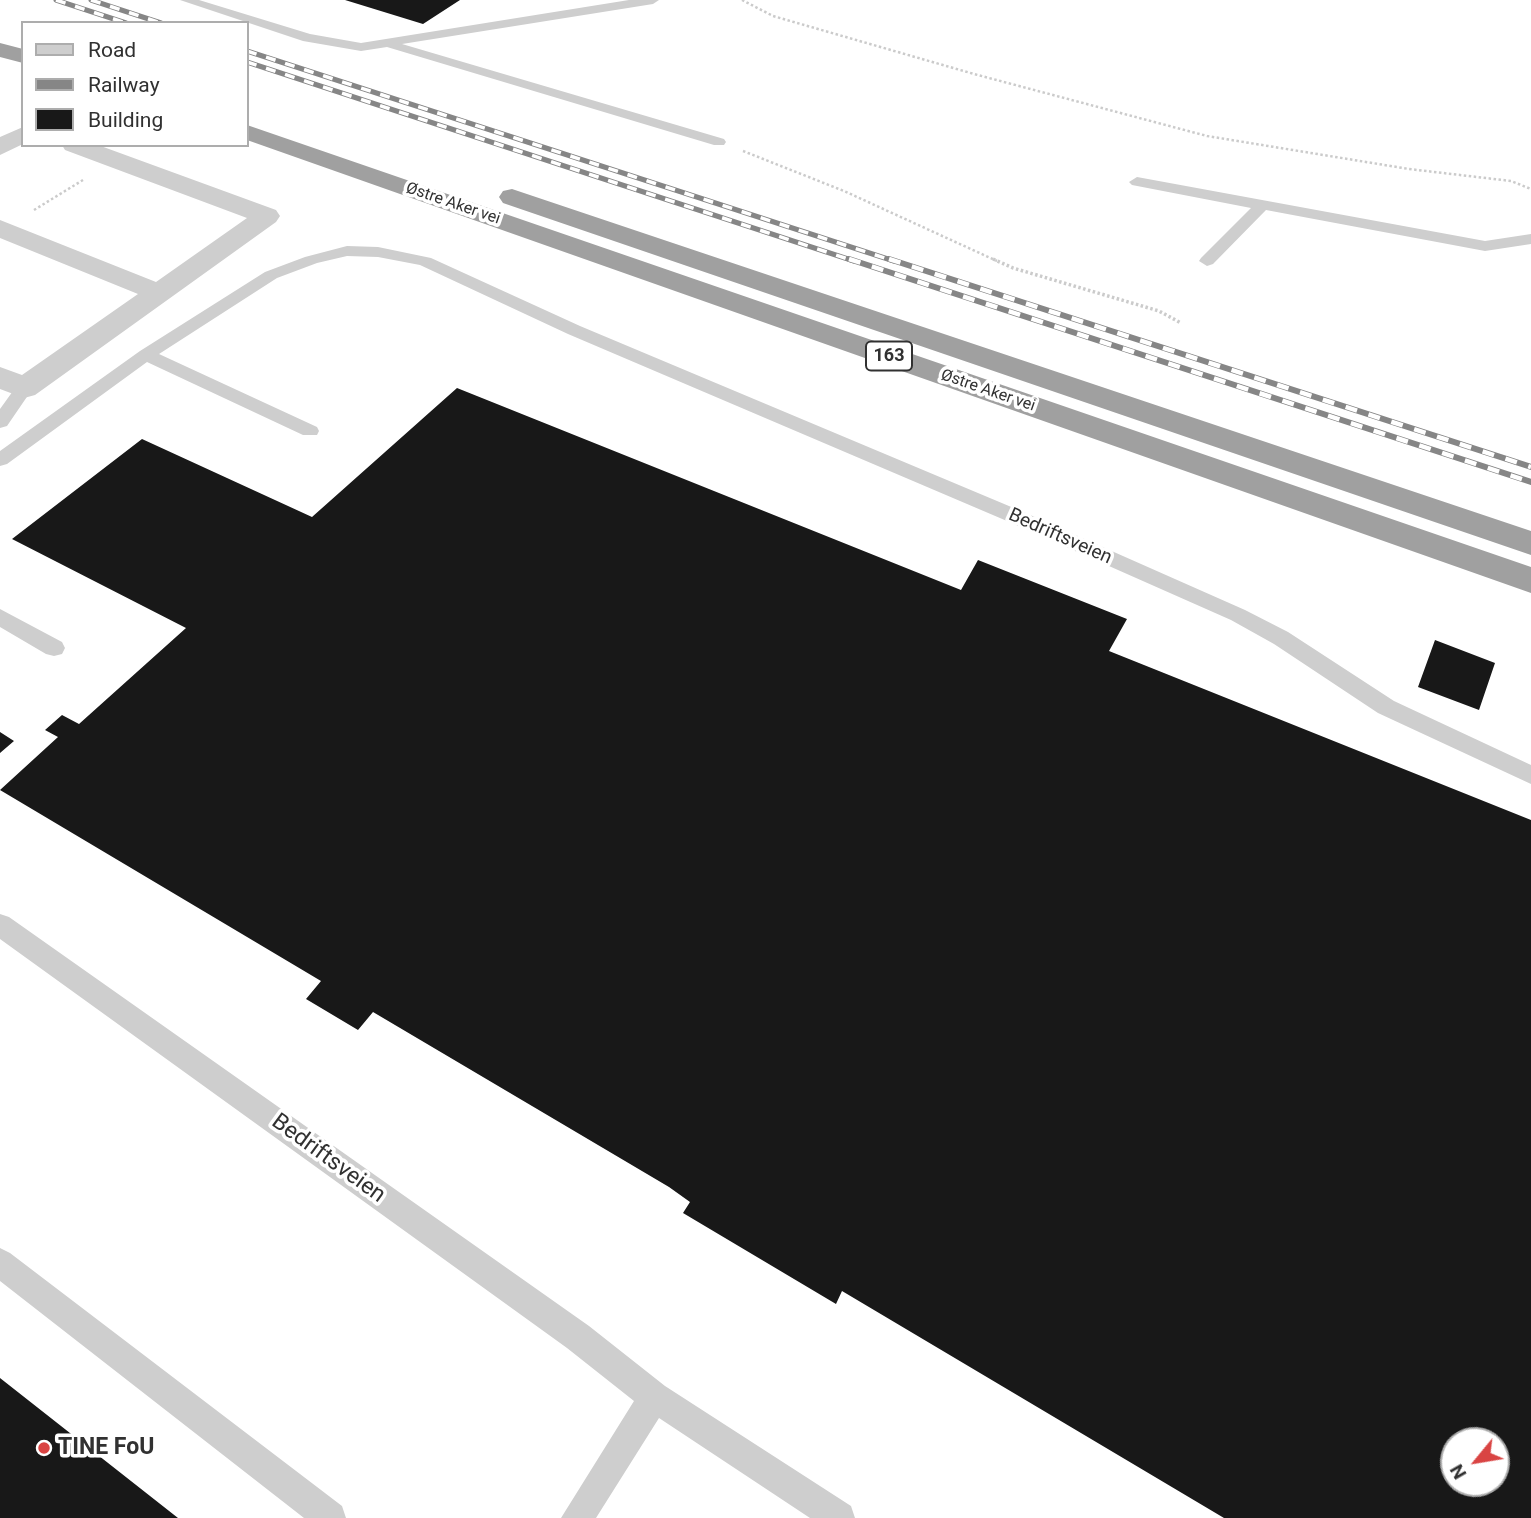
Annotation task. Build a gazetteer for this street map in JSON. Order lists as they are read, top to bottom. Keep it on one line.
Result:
{"streets":{"highway":["Østre Aker vei","163"],"lane":["Bedriftsveien"]},"places":["TINE FoU"],"legend":["Road","Railway","Building"],"north":"bottom left"}
